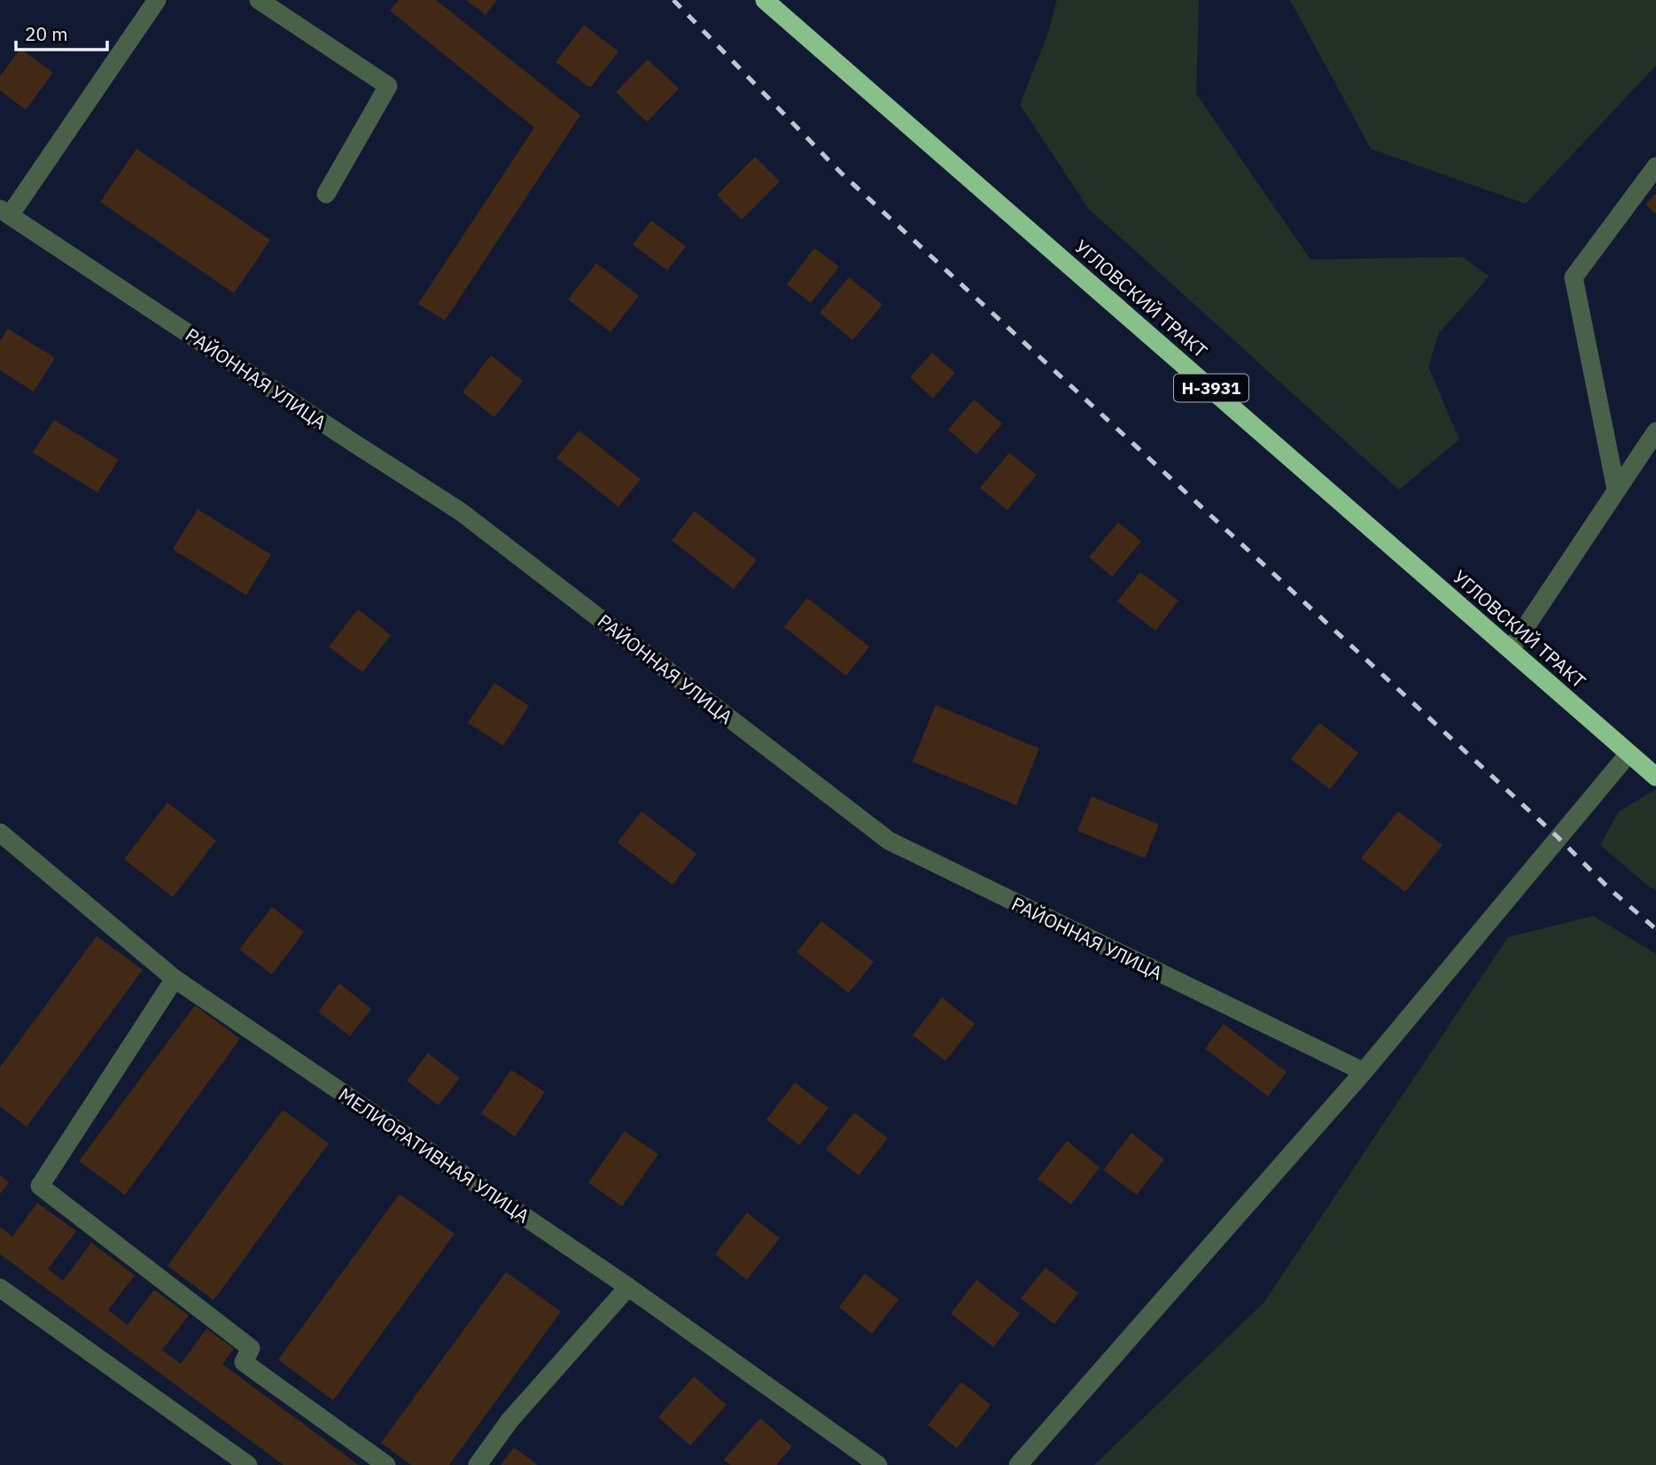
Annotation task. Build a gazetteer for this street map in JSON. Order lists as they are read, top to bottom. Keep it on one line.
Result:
{"streets":{"highway":["УГЛОВСКИЙ ТРАКТ","Н-3931"],"street":["РАЙОННАЯ УЛИЦА","МЕЛИОРАТИВНАЯ УЛИЦА"]},"scale_bar":"20 m"}
